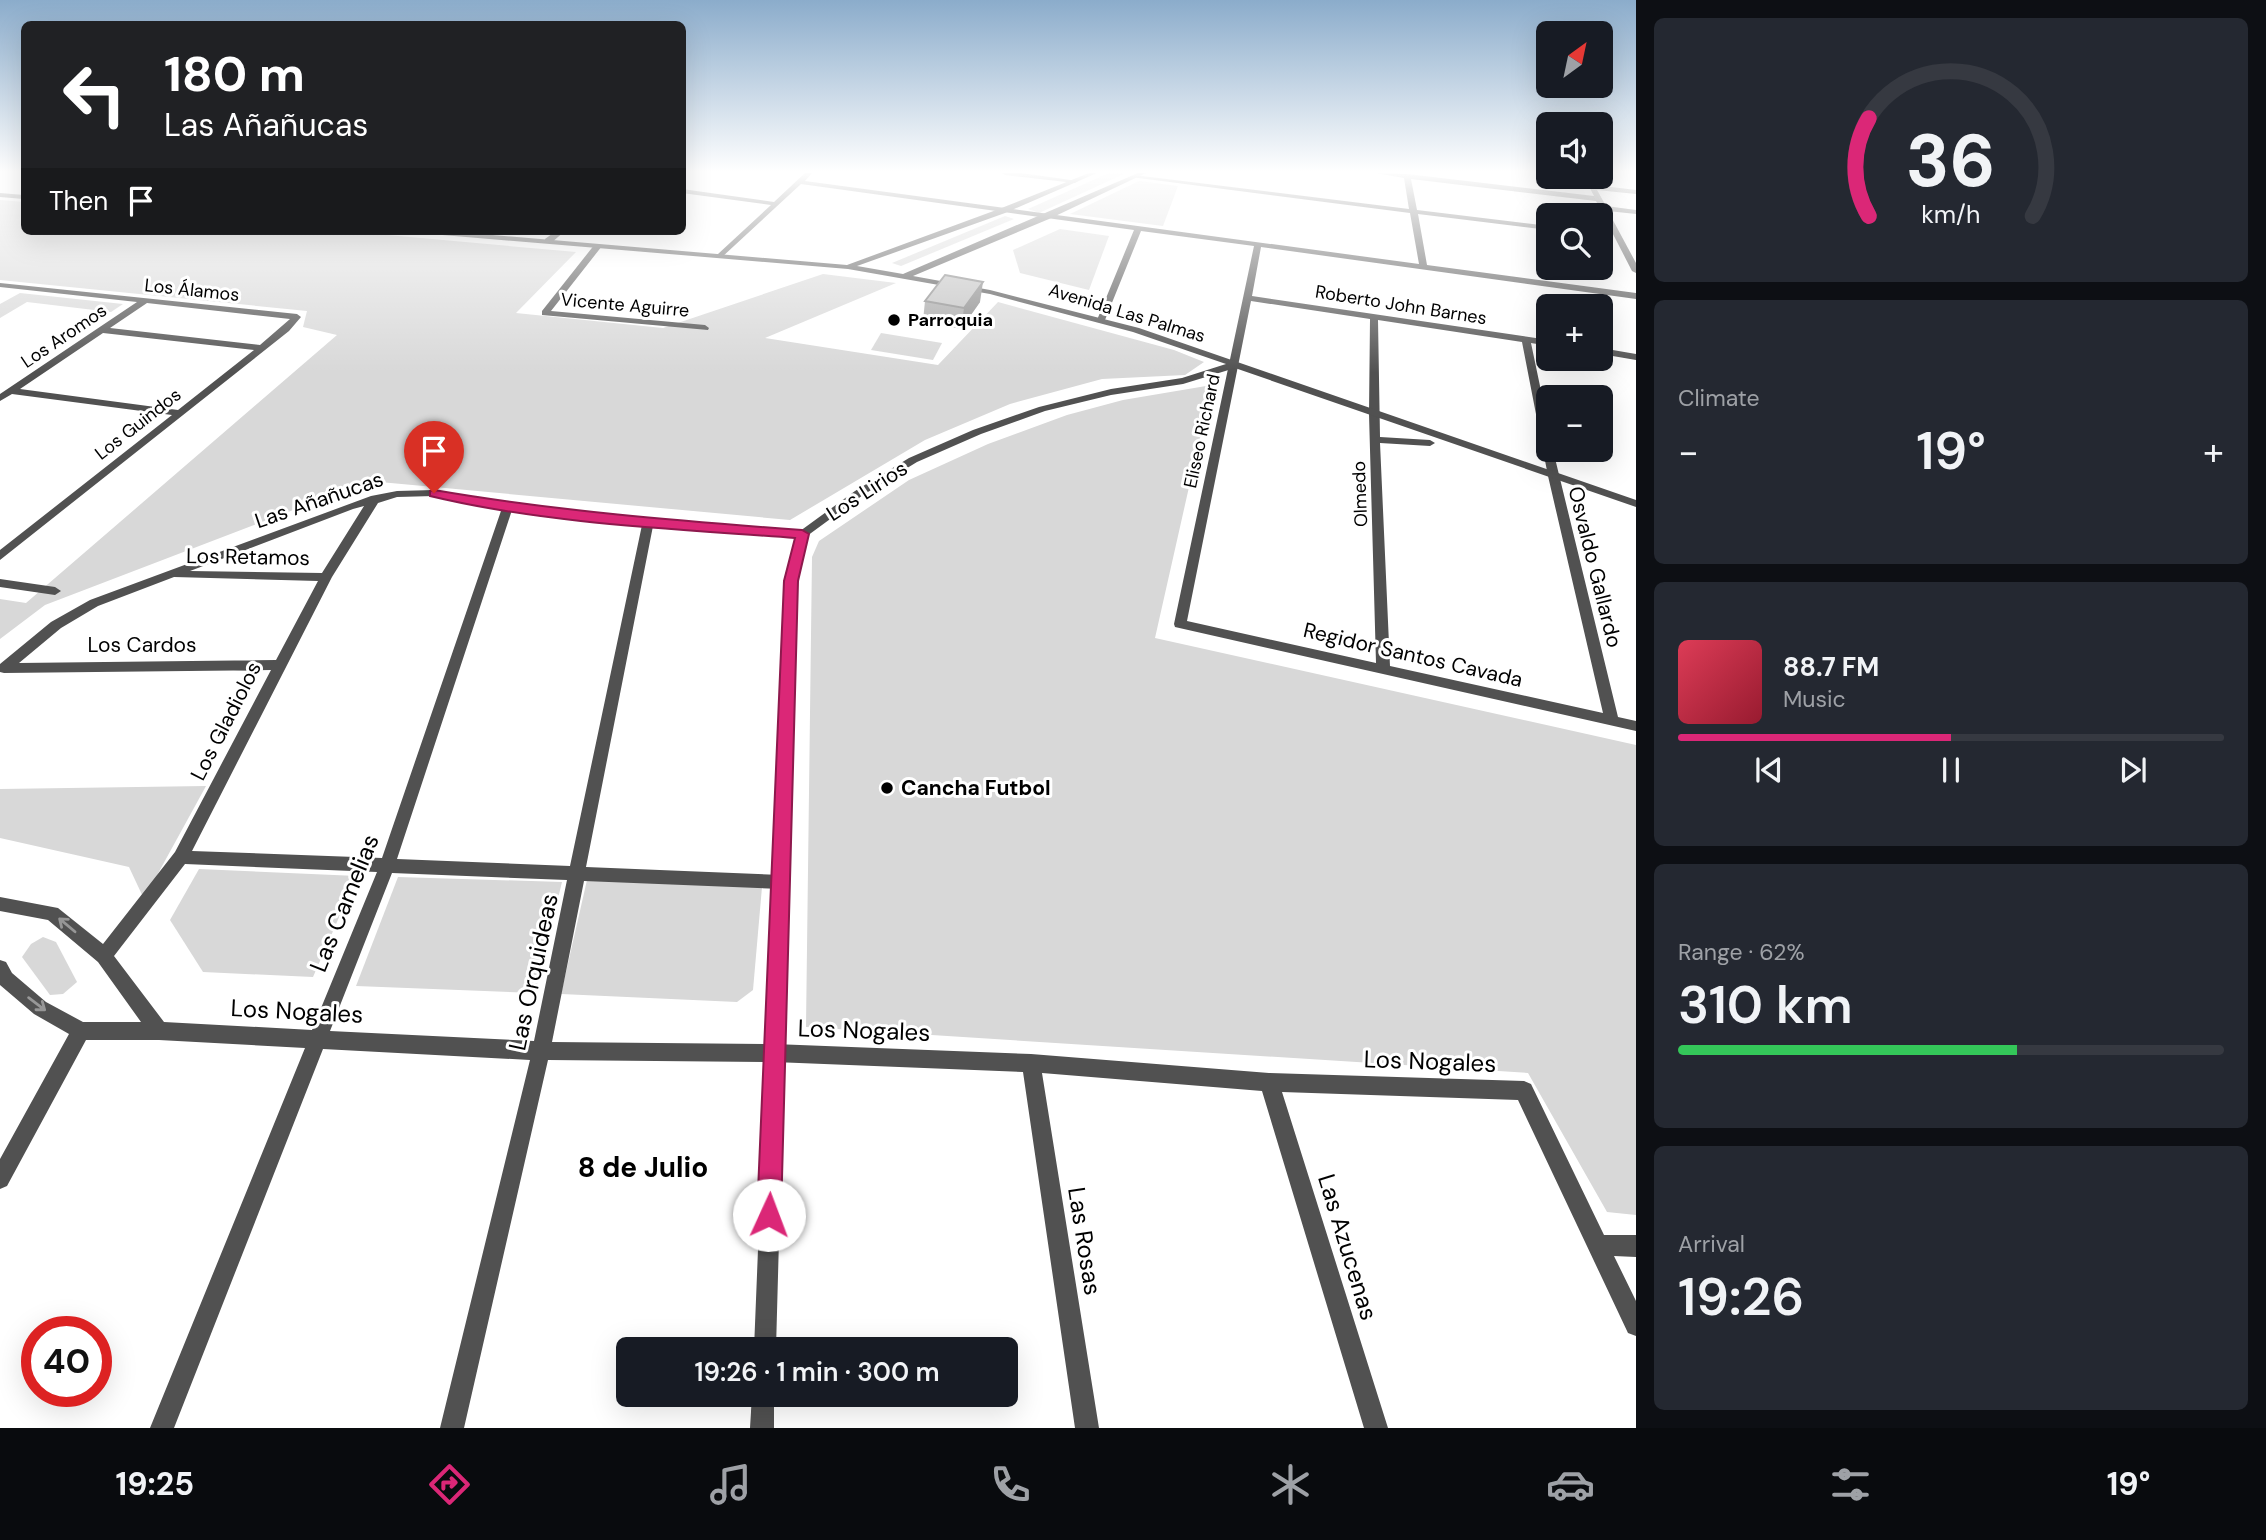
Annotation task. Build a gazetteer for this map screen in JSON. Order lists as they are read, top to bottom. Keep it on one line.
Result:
{"streets":{"street":["Los Álamos","Vicente Aguirre","Roberto John Barnes","Avenida Las Palmas","Los Aromos","Los Guindos","Eliseo Richard","Los Lirios","Olmedo","Las Añañucas","Los Retamos","Osvaldo Gallardo","Los Cardos","Regidor Santos Cavada","Los Gladiolos","Las Camelias","Las Orquideas","Los Nogales","Las Rosas","Las Azucenas"]},"crossings":[["Los Álamos","Los Aromos"],["Los Álamos","Los Guindos"],["Vicente Aguirre","Avenida Las Palmas"],["Roberto John Barnes","Eliseo Richard"],["Roberto John Barnes","Olmedo"],["Roberto John Barnes","Osvaldo Gallardo"],["Avenida Las Palmas","Eliseo Richard"],["Avenida Las Palmas","Los Lirios"],["Avenida Las Palmas","Olmedo"],["Avenida Las Palmas","Osvaldo Gallardo"],["Eliseo Richard","Los Lirios"],["Eliseo Richard","Regidor Santos Cavada"],["Los Lirios","Las Añañucas"],["Olmedo","Regidor Santos Cavada"],["Las Añañucas","Los Retamos"],["Las Añañucas","Los Cardos"],["Las Añañucas","Los Gladiolos"],["Las Añañucas","Las Camelias"],["Las Añañucas","Las Orquideas"],["Los Retamos","Los Gladiolos"],["Osvaldo Gallardo","Regidor Santos Cavada"],["Los Cardos","Los Gladiolos"],["Las Camelias","Los Nogales"],["Las Orquideas","Los Nogales"],["Los Nogales","Las Rosas"],["Los Nogales","Las Azucenas"]],"districts":["8 de Julio"],"places":["Parroquia","Cancha Futbol"],"north":"top right","page":{"map_buttons":["+","−"],"turn":["180 m","Las Añañucas"],"then":"Then","tile":["Climate",["Range · 62%","310 km"],["Arrival","19:26"]],"heat":["−","19°","+"],"song":["88.7 FM","Music"],"limit":"40","trip":"19:26 · 1 min · 300 m","tabs":["19:25","19°"],"gauge":["36","km/h"]}}
